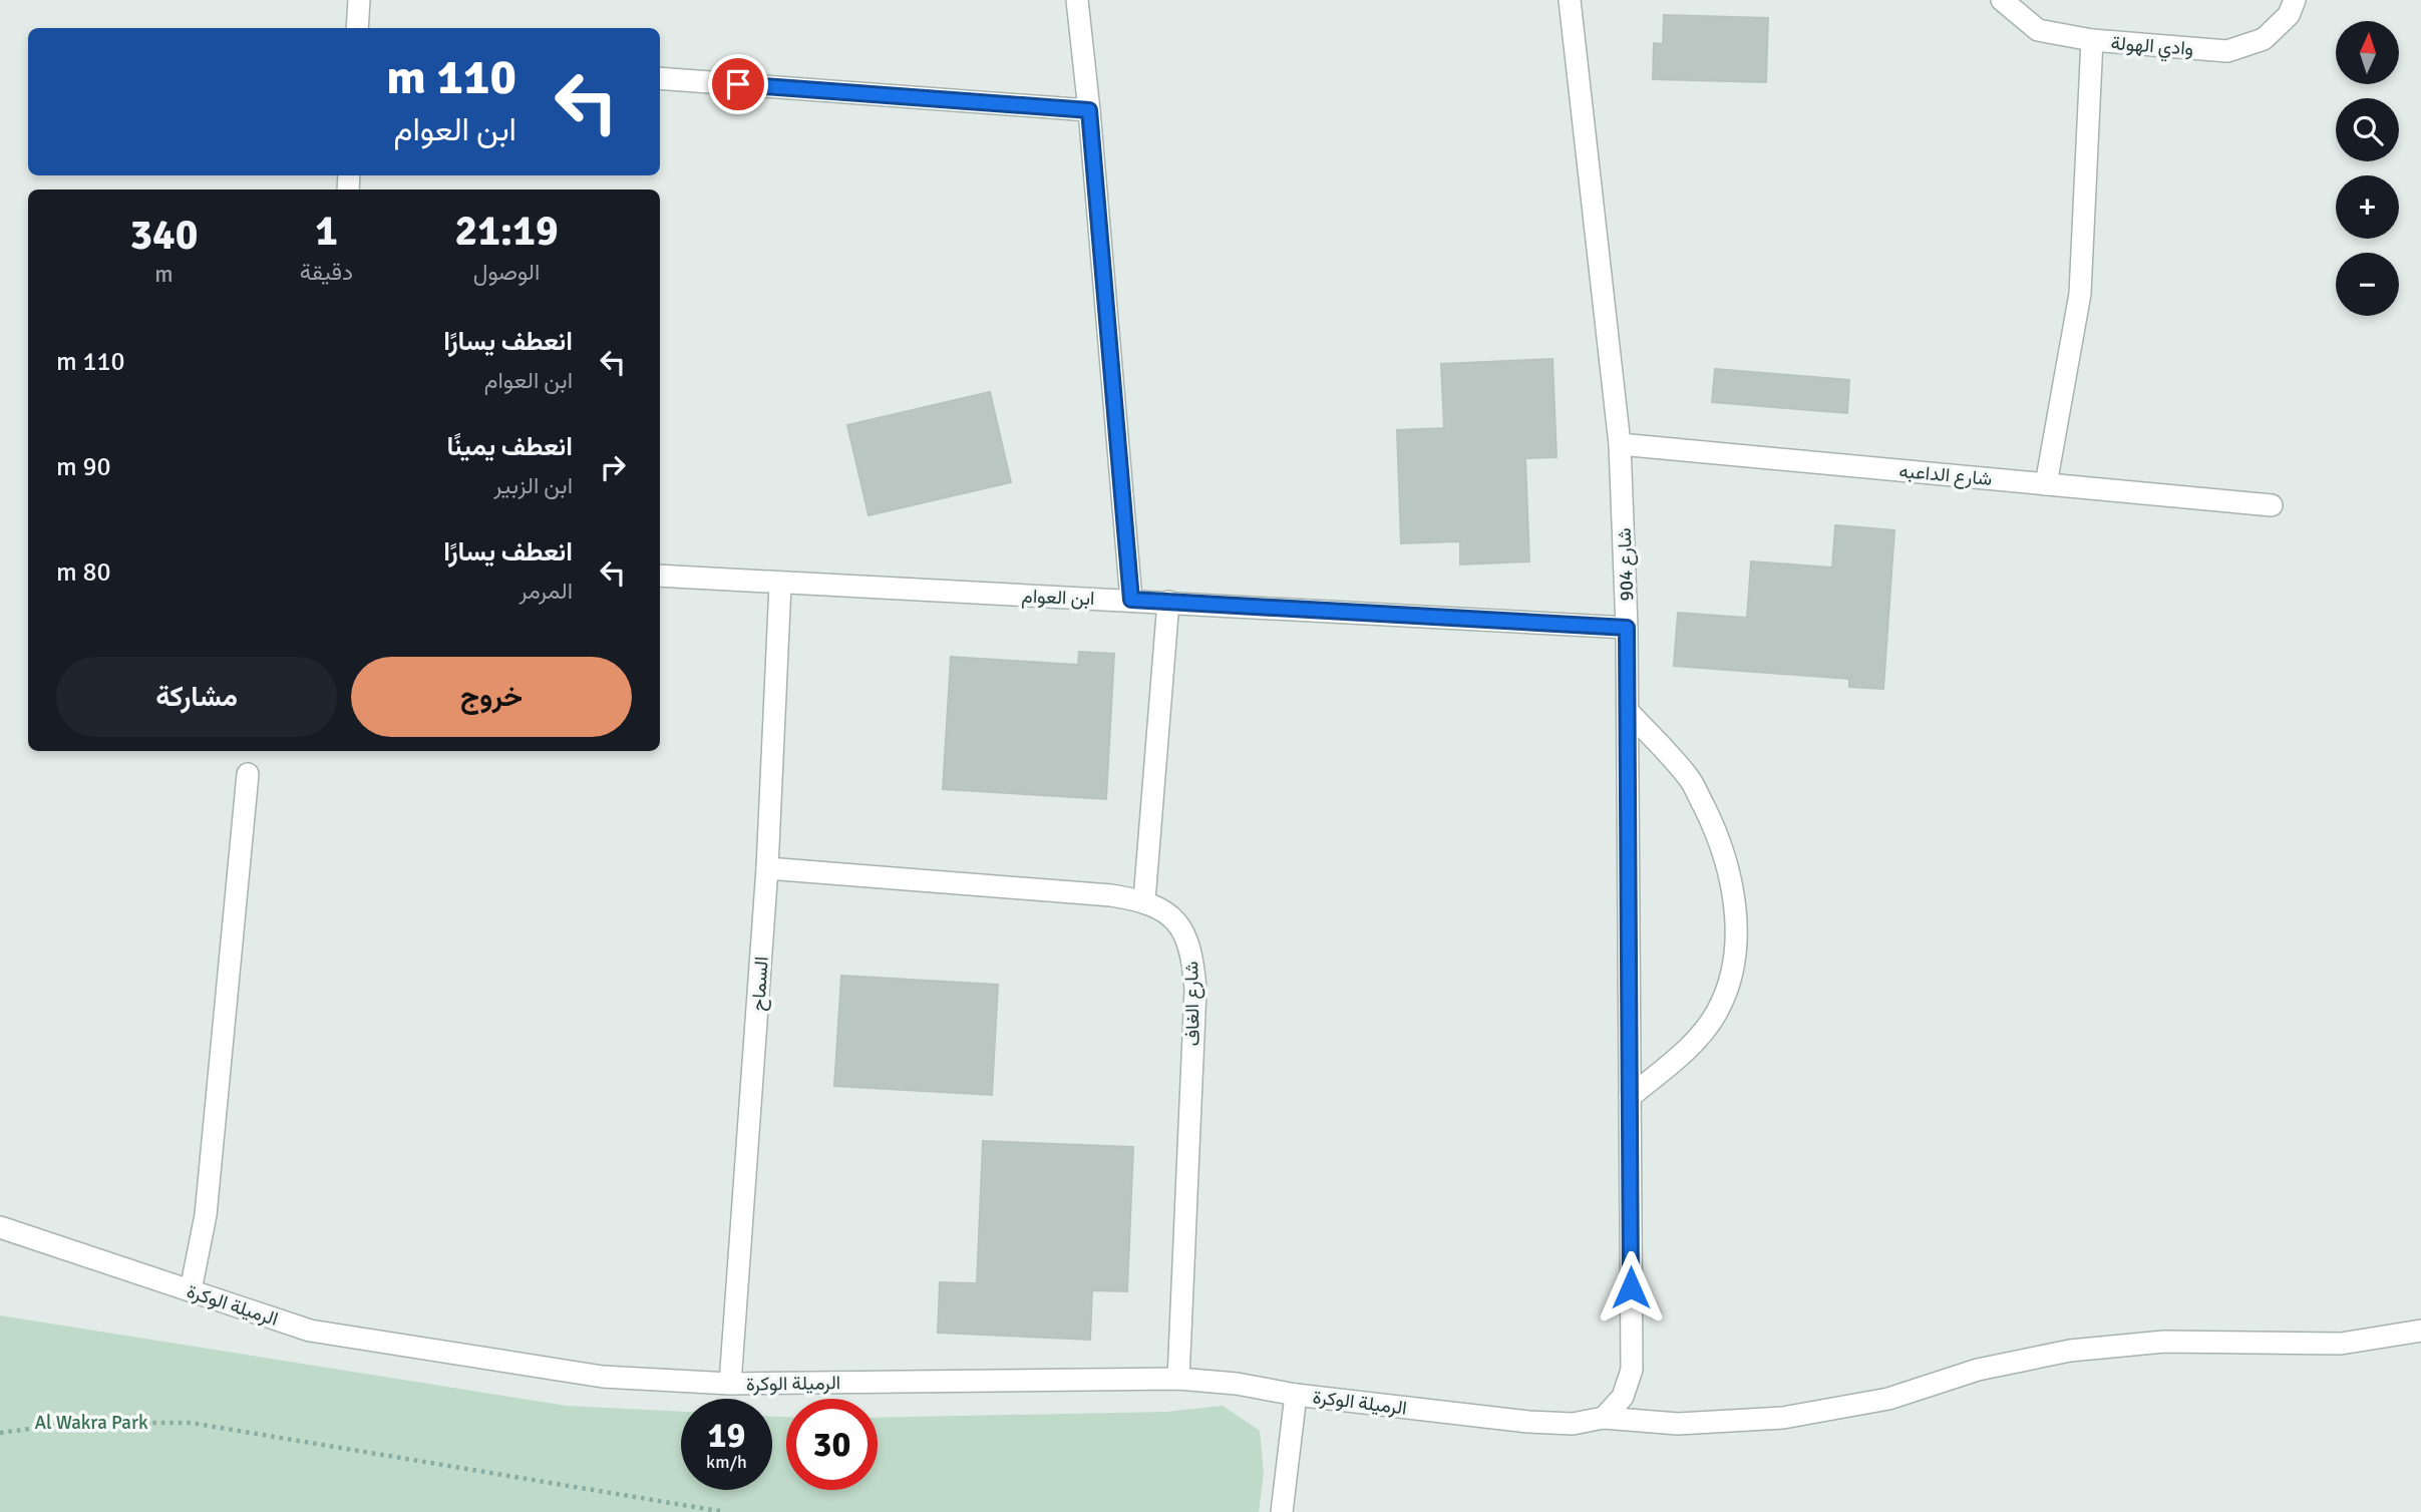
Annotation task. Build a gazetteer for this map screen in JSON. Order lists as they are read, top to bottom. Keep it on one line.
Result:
{"streets":{"street":["وادي الهولة","شارع الداعبه","شارع 904","ابن العوام","السماح","شارع الغاف","الرميلة الوكرة"]},"crossings":[["شارع الداعبه","شارع 904"],["شارع 904","ابن العوام"],["شارع 904","الرميلة الوكرة"],["ابن العوام","السماح"],["السماح","شارع الغاف"],["السماح","الرميلة الوكرة"],["شارع الغاف","الرميلة الوكرة"]],"parks":["Al Wakra Park"],"north":"top","page":{"map_buttons":["+","−"],"turn":["110 m","ابن العوام"],"eta":["21:19","الوصول","1","دقيقة","340","m"],"list":[{"name":"انعطف يسارًا","note":"ابن العوام","value":"110 m"},{"name":"انعطف يمينًا","note":"ابن الزبير","value":"90 m"},{"name":"انعطف يسارًا","note":"المرمر","value":"80 m"}],"buttons":["خروج","مشاركة"],"speed":"19 km/h","limit":"30"}}
